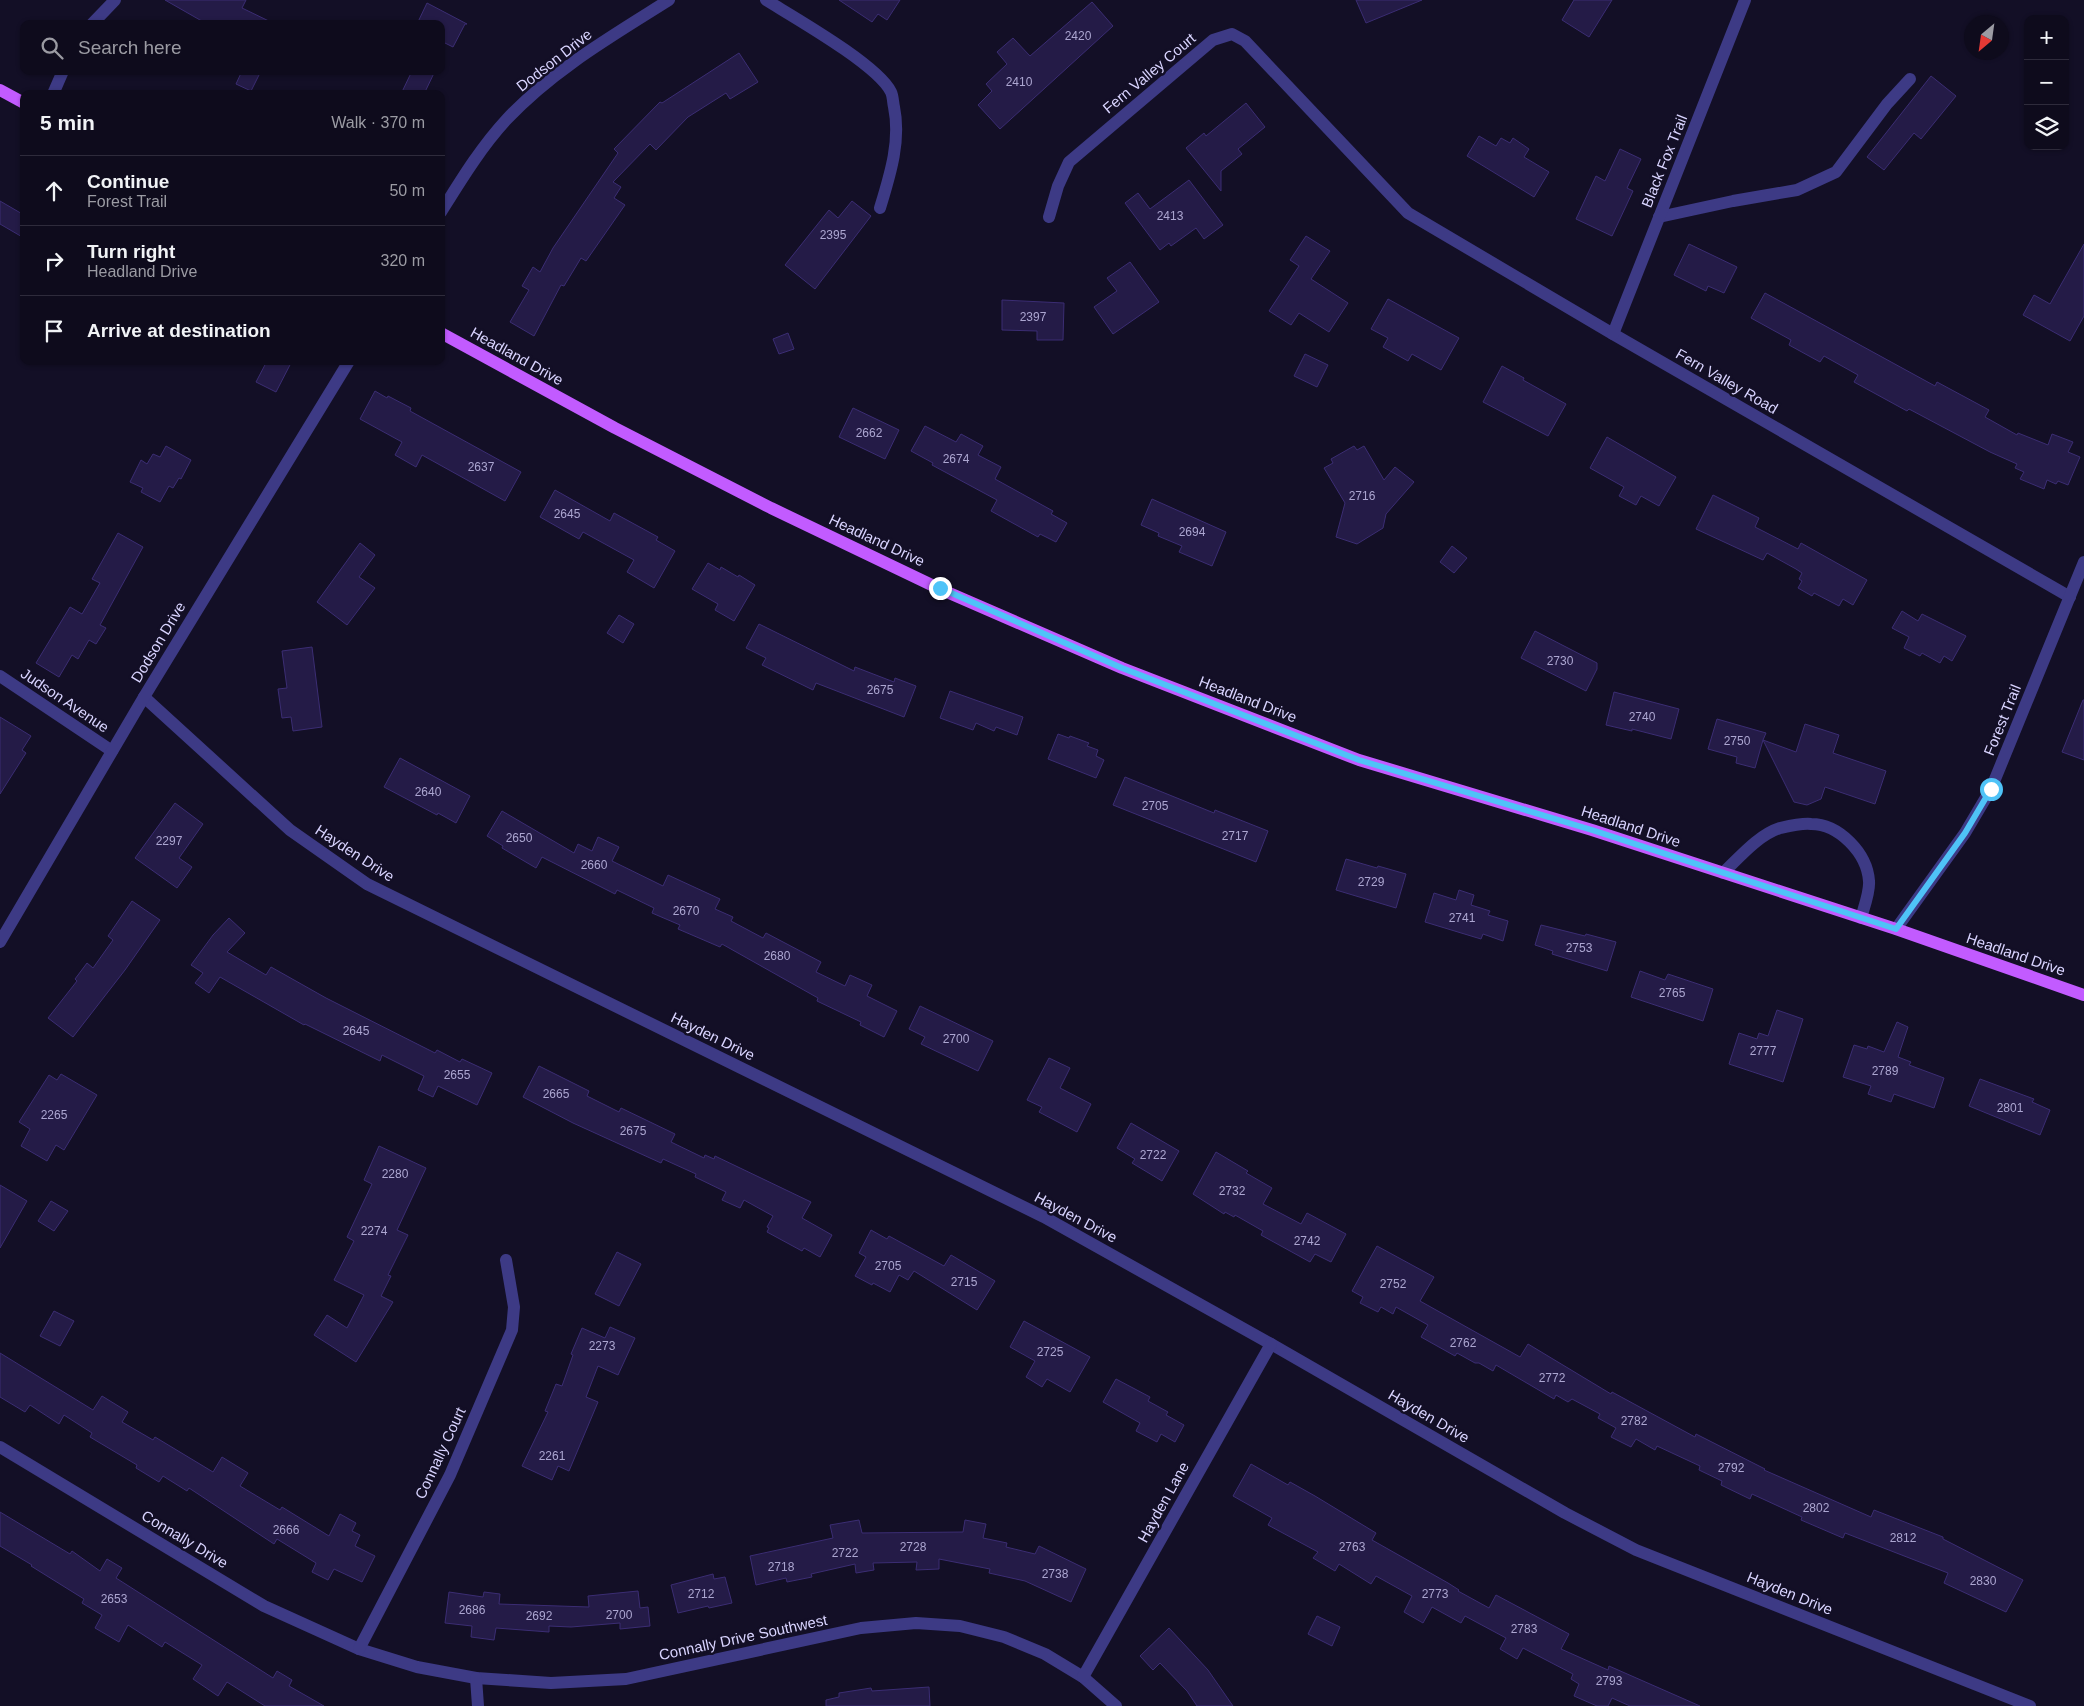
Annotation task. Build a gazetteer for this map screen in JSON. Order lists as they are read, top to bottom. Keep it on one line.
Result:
{"streets":{"main road":["Headland Drive"],"street":["Dodson Drive","Fern Valley Court","Black Fox Trail","Fern Valley Road","Judson Avenue","Forest Trail","Hayden Drive","Connally Court","Hayden Lane","Connally Drive","Connally Drive Southwest"]},"crossings":[["Dodson Drive","Judson Avenue"],["Dodson Drive","Hayden Drive"],["Fern Valley Court","Fern Valley Road"],["Black Fox Trail","Fern Valley Road"],["Headland Drive","Forest Trail"],["Fern Valley Road","Forest Trail"],["Hayden Drive","Hayden Lane"],["Connally Court","Connally Drive"],["Connally Court","Connally Drive Southwest"],["Hayden Lane","Connally Drive Southwest"],["Connally Drive","Connally Drive Southwest"]],"house_numbers":["2420","2410","2413","2395","2397","2662","2674","2637","2716","2645","2694","2730","2675","2740","2750","2640","2705","2717","2650","2297","2660","2729","2670","2741","2753","2680","2765","2645","2700","2777","2789","2655","2665","2801","2265","2675","2722","2280","2732","2274","2742","2705","2715","2752","2762","2273","2725","2772","2782","2261","2792","2802","2666","2812","2728","2763","2722","2718","2738","2830","2712","2773","2653","2686","2700","2692","2783","2793"],"north":"bottom left","page":{"map_buttons":["+","−"],"search":"Search here","heading":["5 min","Walk · 370 m"],"list":[["Continue","Forest Trail","50 m"],["Turn right","Headland Drive","320 m"],"Arrive at destination"]}}
